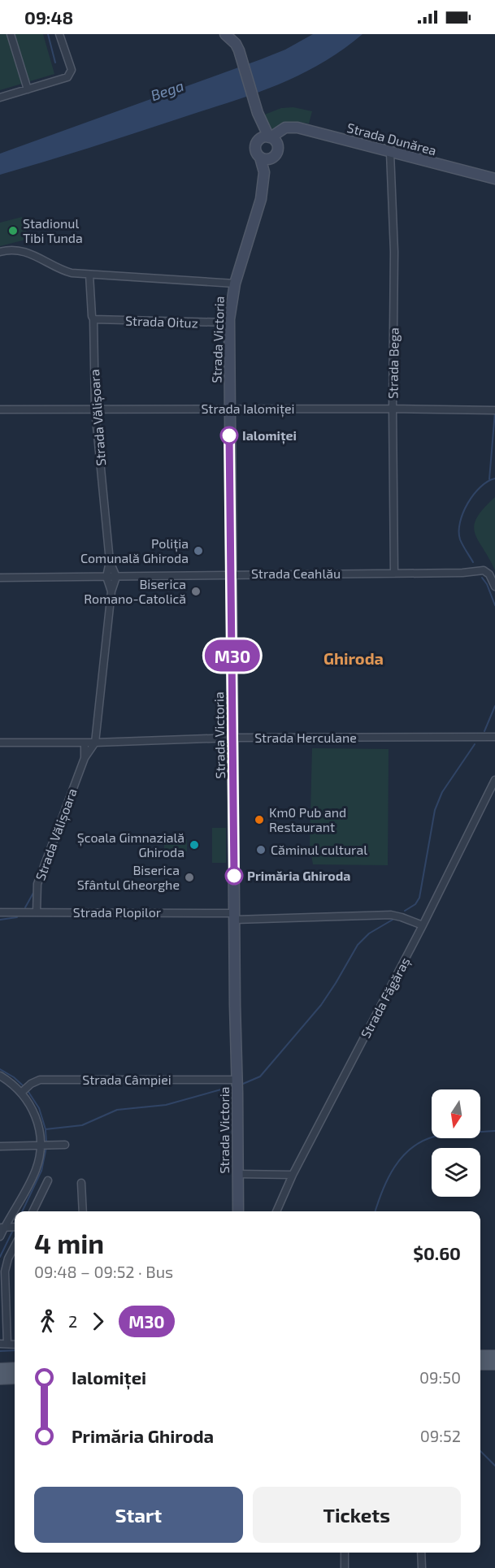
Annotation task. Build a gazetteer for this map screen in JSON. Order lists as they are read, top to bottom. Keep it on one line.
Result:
{"streets":{"street":["Strada Dunărea","Strada Oituz","Strada Victoria","Strada Bega","Strada Ialomiței","Strada Vălișoara","Strada Ceahlău","Strada Herculane","Strada Plopilor","Strada Făgăraș","Strada Câmpiei"]},"crossings":[["Strada Dunărea","Strada Victoria"],["Strada Dunărea","Strada Bega"],["Strada Oituz","Strada Victoria"],["Strada Oituz","Strada Vălișoara"],["Strada Victoria","Strada Ialomiței"],["Strada Victoria","Strada Ceahlău"],["Strada Victoria","Strada Herculane"],["Strada Victoria","Strada Plopilor"],["Strada Victoria","Strada Câmpiei"],["Strada Bega","Strada Ialomiței"],["Strada Bega","Strada Ceahlău"],["Strada Ialomiței","Strada Vălișoara"],["Strada Vălișoara","Strada Ceahlău"],["Strada Vălișoara","Strada Herculane"],["Strada Vălișoara","Strada Plopilor"],["Strada Plopilor","Strada Făgăraș"]],"districts":["Ghiroda"],"water":["Bega"],"places":["Stadionul Tibi Tunda","Ialomiței","Poliția Comunală Ghiroda","Biserica Romano-Catolică","Km0 Pub and Restaurant","Școala Gimnazială Ghiroda","Căminul cultural","Primăria Ghiroda","Biserica Sfântul Gheorghe"],"lines":["bus line M30"],"north":"bottom","page":{"status":"09:48","on_map":"M30","heading":["4 min","09:48 – 09:52 · Bus","$0.60"],"legs":["2","M30"],"list":[{"name":"Ialomiței","value":"09:50"},{"name":"Primăria Ghiroda","value":"09:52"}],"buttons":["Start","Tickets"]}}
